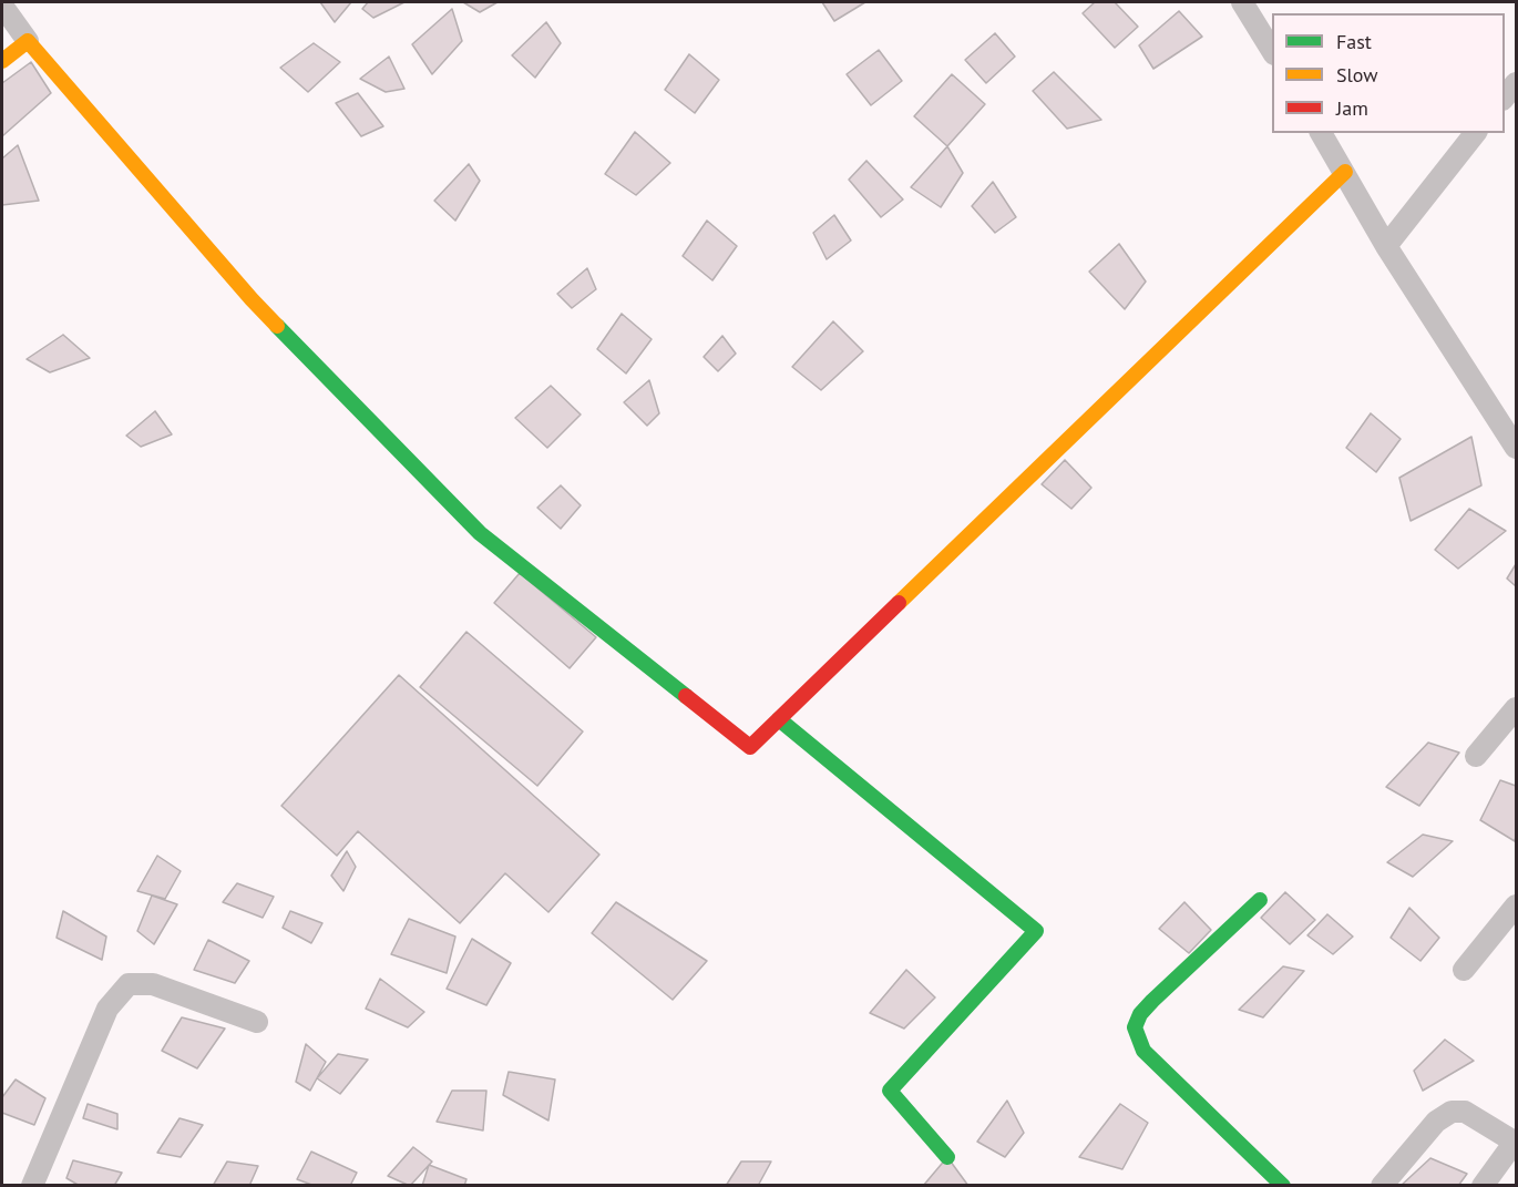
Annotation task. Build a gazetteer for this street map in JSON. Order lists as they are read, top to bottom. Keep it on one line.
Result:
{"legend":["Fast","Slow","Jam"]}
